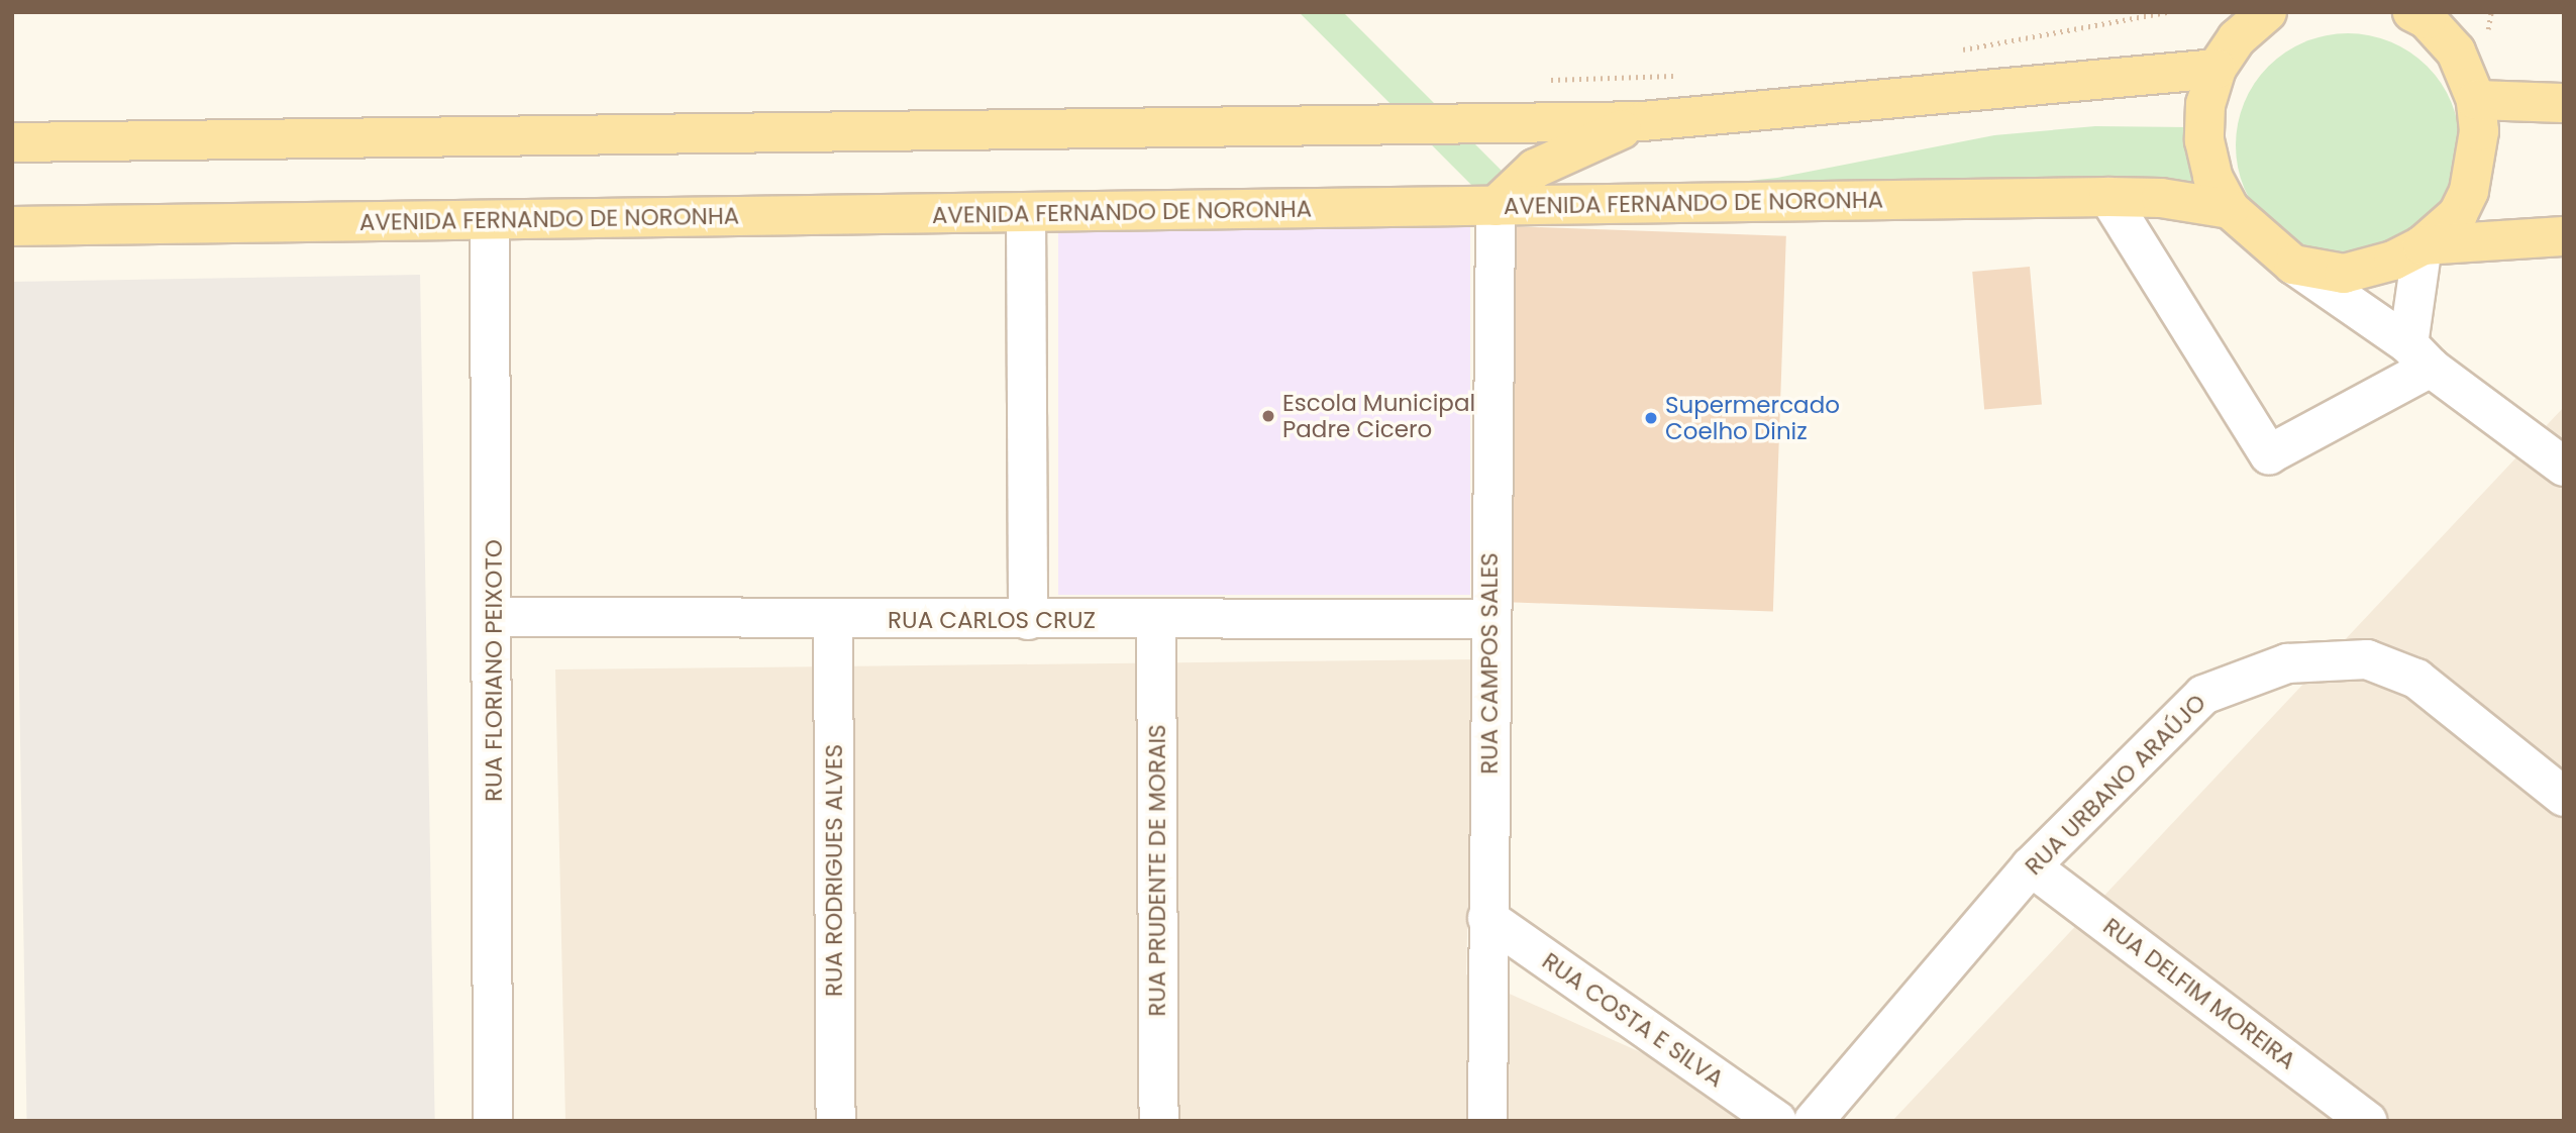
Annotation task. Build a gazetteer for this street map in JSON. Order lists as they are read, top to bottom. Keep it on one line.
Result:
{"streets":{"main road":["AVENIDA FERNANDO DE NORONHA"],"street":["RUA CARLOS CRUZ","RUA CAMPOS SALES","RUA FLORIANO PEIXOTO","RUA URBANO ARAÚJO","RUA RODRIGUES ALVES","RUA PRUDENTE DE MORAIS","RUA DELFIM MOREIRA","RUA COSTA E SILVA"]},"crossings":[["AVENIDA FERNANDO DE NORONHA","RUA CAMPOS SALES"],["AVENIDA FERNANDO DE NORONHA","RUA FLORIANO PEIXOTO"],["RUA CARLOS CRUZ","RUA CAMPOS SALES"],["RUA CARLOS CRUZ","RUA FLORIANO PEIXOTO"],["RUA CARLOS CRUZ","RUA RODRIGUES ALVES"],["RUA CARLOS CRUZ","RUA PRUDENTE DE MORAIS"],["RUA CAMPOS SALES","RUA COSTA E SILVA"],["RUA URBANO ARAÚJO","RUA DELFIM MOREIRA"]],"places":["Escola Municipal Padre Cicero","Supermercado Coelho Diniz"]}
